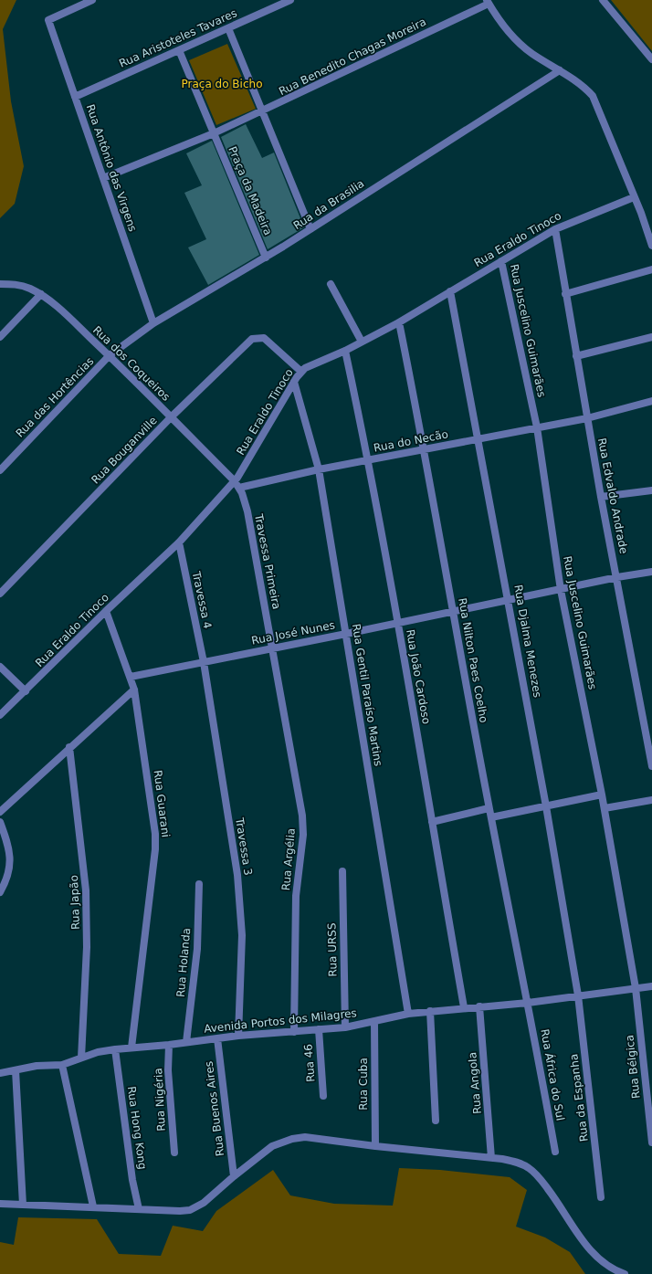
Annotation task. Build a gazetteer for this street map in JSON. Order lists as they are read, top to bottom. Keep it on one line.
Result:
{"streets":{"street":["Rua Aristoteles Tavares","Rua Benedito Chagas Moreira","Rua Antônio das Virgens","Praça da Madeira","Rua da Brasilia","Rua Eraldo Tinoco","Rua Juscelino Guimarães","Rua dos Coqueiros","Rua das Hortências","Rua do Necão","Rua Bouganville","Rua Edvaldo Andrade","Travessa Primeira","Travessa 4","Rua José Nunes","Rua Djalma Menezes","Rua Nilton Paes Coelho","Rua João Cardoso","Rua Gentil Paraíso Martins","Rua Guarani","Travessa 3","Rua Argélia","Rua Japão","Rua URSS","Rua Holanda","Avenida Portos dos Milagres","Rua 46","Rua Bélgica","Rua África do Sul","Rua Angola","Rua Cuba","Rua da Espanha","Rua Nigéria","Rua Buenos Aires","Rua Hong Kong"]},"crossings":[["Rua Aristoteles Tavares","Rua Antônio das Virgens"],["Rua Aristoteles Tavares","Praça da Madeira"],["Rua Benedito Chagas Moreira","Rua Antônio das Virgens"],["Rua Benedito Chagas Moreira","Praça da Madeira"],["Rua Antônio das Virgens","Rua da Brasilia"],["Praça da Madeira","Rua da Brasilia"],["Rua da Brasilia","Rua dos Coqueiros"],["Rua da Brasilia","Rua das Hortências"],["Rua Eraldo Tinoco","Rua Juscelino Guimarães"],["Rua Eraldo Tinoco","Rua dos Coqueiros"],["Rua Eraldo Tinoco","Rua Bouganville"],["Rua Eraldo Tinoco","Rua Edvaldo Andrade"],["Rua Eraldo Tinoco","Travessa Primeira"],["Rua Eraldo Tinoco","Travessa 4"],["Rua Eraldo Tinoco","Rua Djalma Menezes"],["Rua Eraldo Tinoco","Rua Nilton Paes Coelho"],["Rua Eraldo Tinoco","Rua João Cardoso"],["Rua Eraldo Tinoco","Rua Gentil Paraíso Martins"],["Rua Eraldo Tinoco","Rua Guarani"],["Rua Juscelino Guimarães","Rua do Necão"],["Rua Juscelino Guimarães","Rua José Nunes"],["Rua Juscelino Guimarães","Avenida Portos dos Milagres"],["Rua Juscelino Guimarães","Rua Bélgica"],["Rua dos Coqueiros","Rua das Hortências"],["Rua dos Coqueiros","Rua Bouganville"],["Rua dos Coqueiros","Travessa Primeira"],["Rua do Necão","Rua Edvaldo Andrade"],["Rua do Necão","Travessa Primeira"],["Rua do Necão","Rua Djalma Menezes"],["Rua do Necão","Rua Nilton Paes Coelho"],["Rua do Necão","Rua João Cardoso"],["Rua do Necão","Rua Gentil Paraíso Martins"],["Rua Edvaldo Andrade","Rua José Nunes"],["Travessa Primeira","Rua José Nunes"],["Travessa Primeira","Rua Argélia"],["Travessa 4","Rua José Nunes"],["Travessa 4","Travessa 3"],["Rua José Nunes","Rua Djalma Menezes"],["Rua José Nunes","Rua Nilton Paes Coelho"],["Rua José Nunes","Rua João Cardoso"],["Rua José Nunes","Rua Gentil Paraíso Martins"],["Rua José Nunes","Rua Guarani"],["Rua José Nunes","Travessa 3"],["Rua José Nunes","Rua Argélia"],["Rua Djalma Menezes","Avenida Portos dos Milagres"],["Rua Djalma Menezes","Rua da Espanha"],["Rua Nilton Paes Coelho","Avenida Portos dos Milagres"],["Rua Nilton Paes Coelho","Rua África do Sul"],["Rua João Cardoso","Avenida Portos dos Milagres"],["Rua Gentil Paraíso Martins","Avenida Portos dos Milagres"],["Rua Guarani","Avenida Portos dos Milagres"],["Travessa 3","Avenida Portos dos Milagres"],["Rua Argélia","Avenida Portos dos Milagres"],["Rua Japão","Avenida Portos dos Milagres"],["Rua URSS","Avenida Portos dos Milagres"],["Rua Holanda","Avenida Portos dos Milagres"],["Avenida Portos dos Milagres","Rua 46"],["Avenida Portos dos Milagres","Rua Bélgica"],["Avenida Portos dos Milagres","Rua África do Sul"],["Avenida Portos dos Milagres","Rua Angola"],["Avenida Portos dos Milagres","Rua Cuba"],["Avenida Portos dos Milagres","Rua da Espanha"],["Avenida Portos dos Milagres","Rua Nigéria"],["Avenida Portos dos Milagres","Rua Buenos Aires"],["Avenida Portos dos Milagres","Rua Hong Kong"]],"parks":["Praça do Bicho"]}
